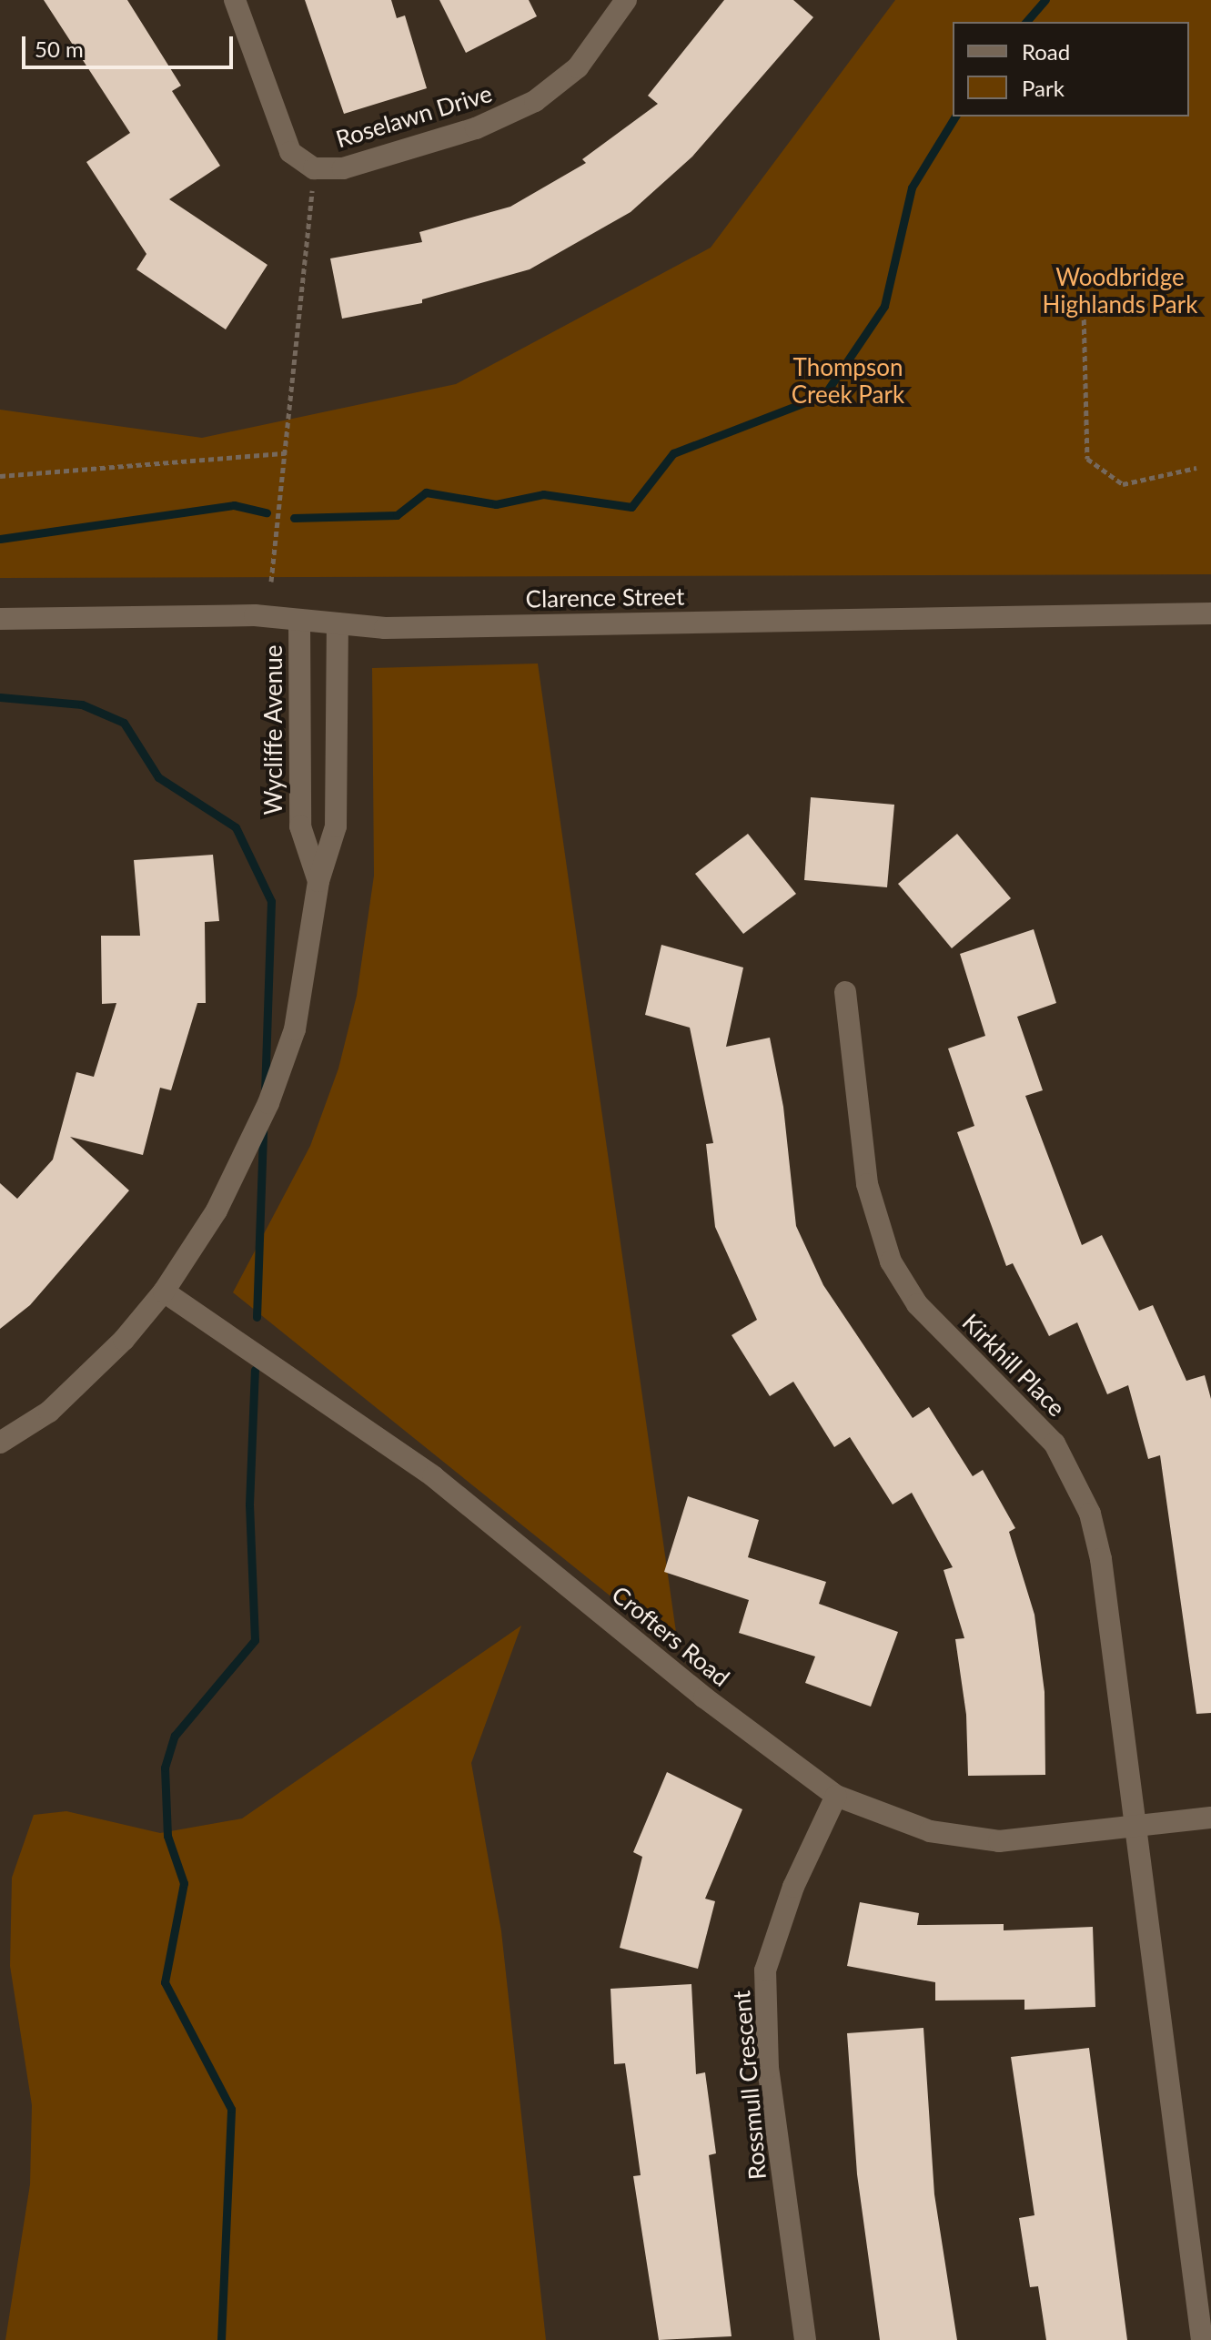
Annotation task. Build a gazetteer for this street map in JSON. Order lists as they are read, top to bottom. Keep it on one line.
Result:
{"streets":{"street":["Roselawn Drive","Clarence Street","Wycliffe Avenue","Kirkhill Place","Crofters Road","Rossmull Crescent"]},"crossings":[["Clarence Street","Wycliffe Avenue"],["Wycliffe Avenue","Crofters Road"],["Kirkhill Place","Crofters Road"],["Crofters Road","Rossmull Crescent"]],"parks":["Woodbridge Highlands Park","Thompson Creek Park"],"legend":["Road","Park"],"scale_bar":"50 m"}
